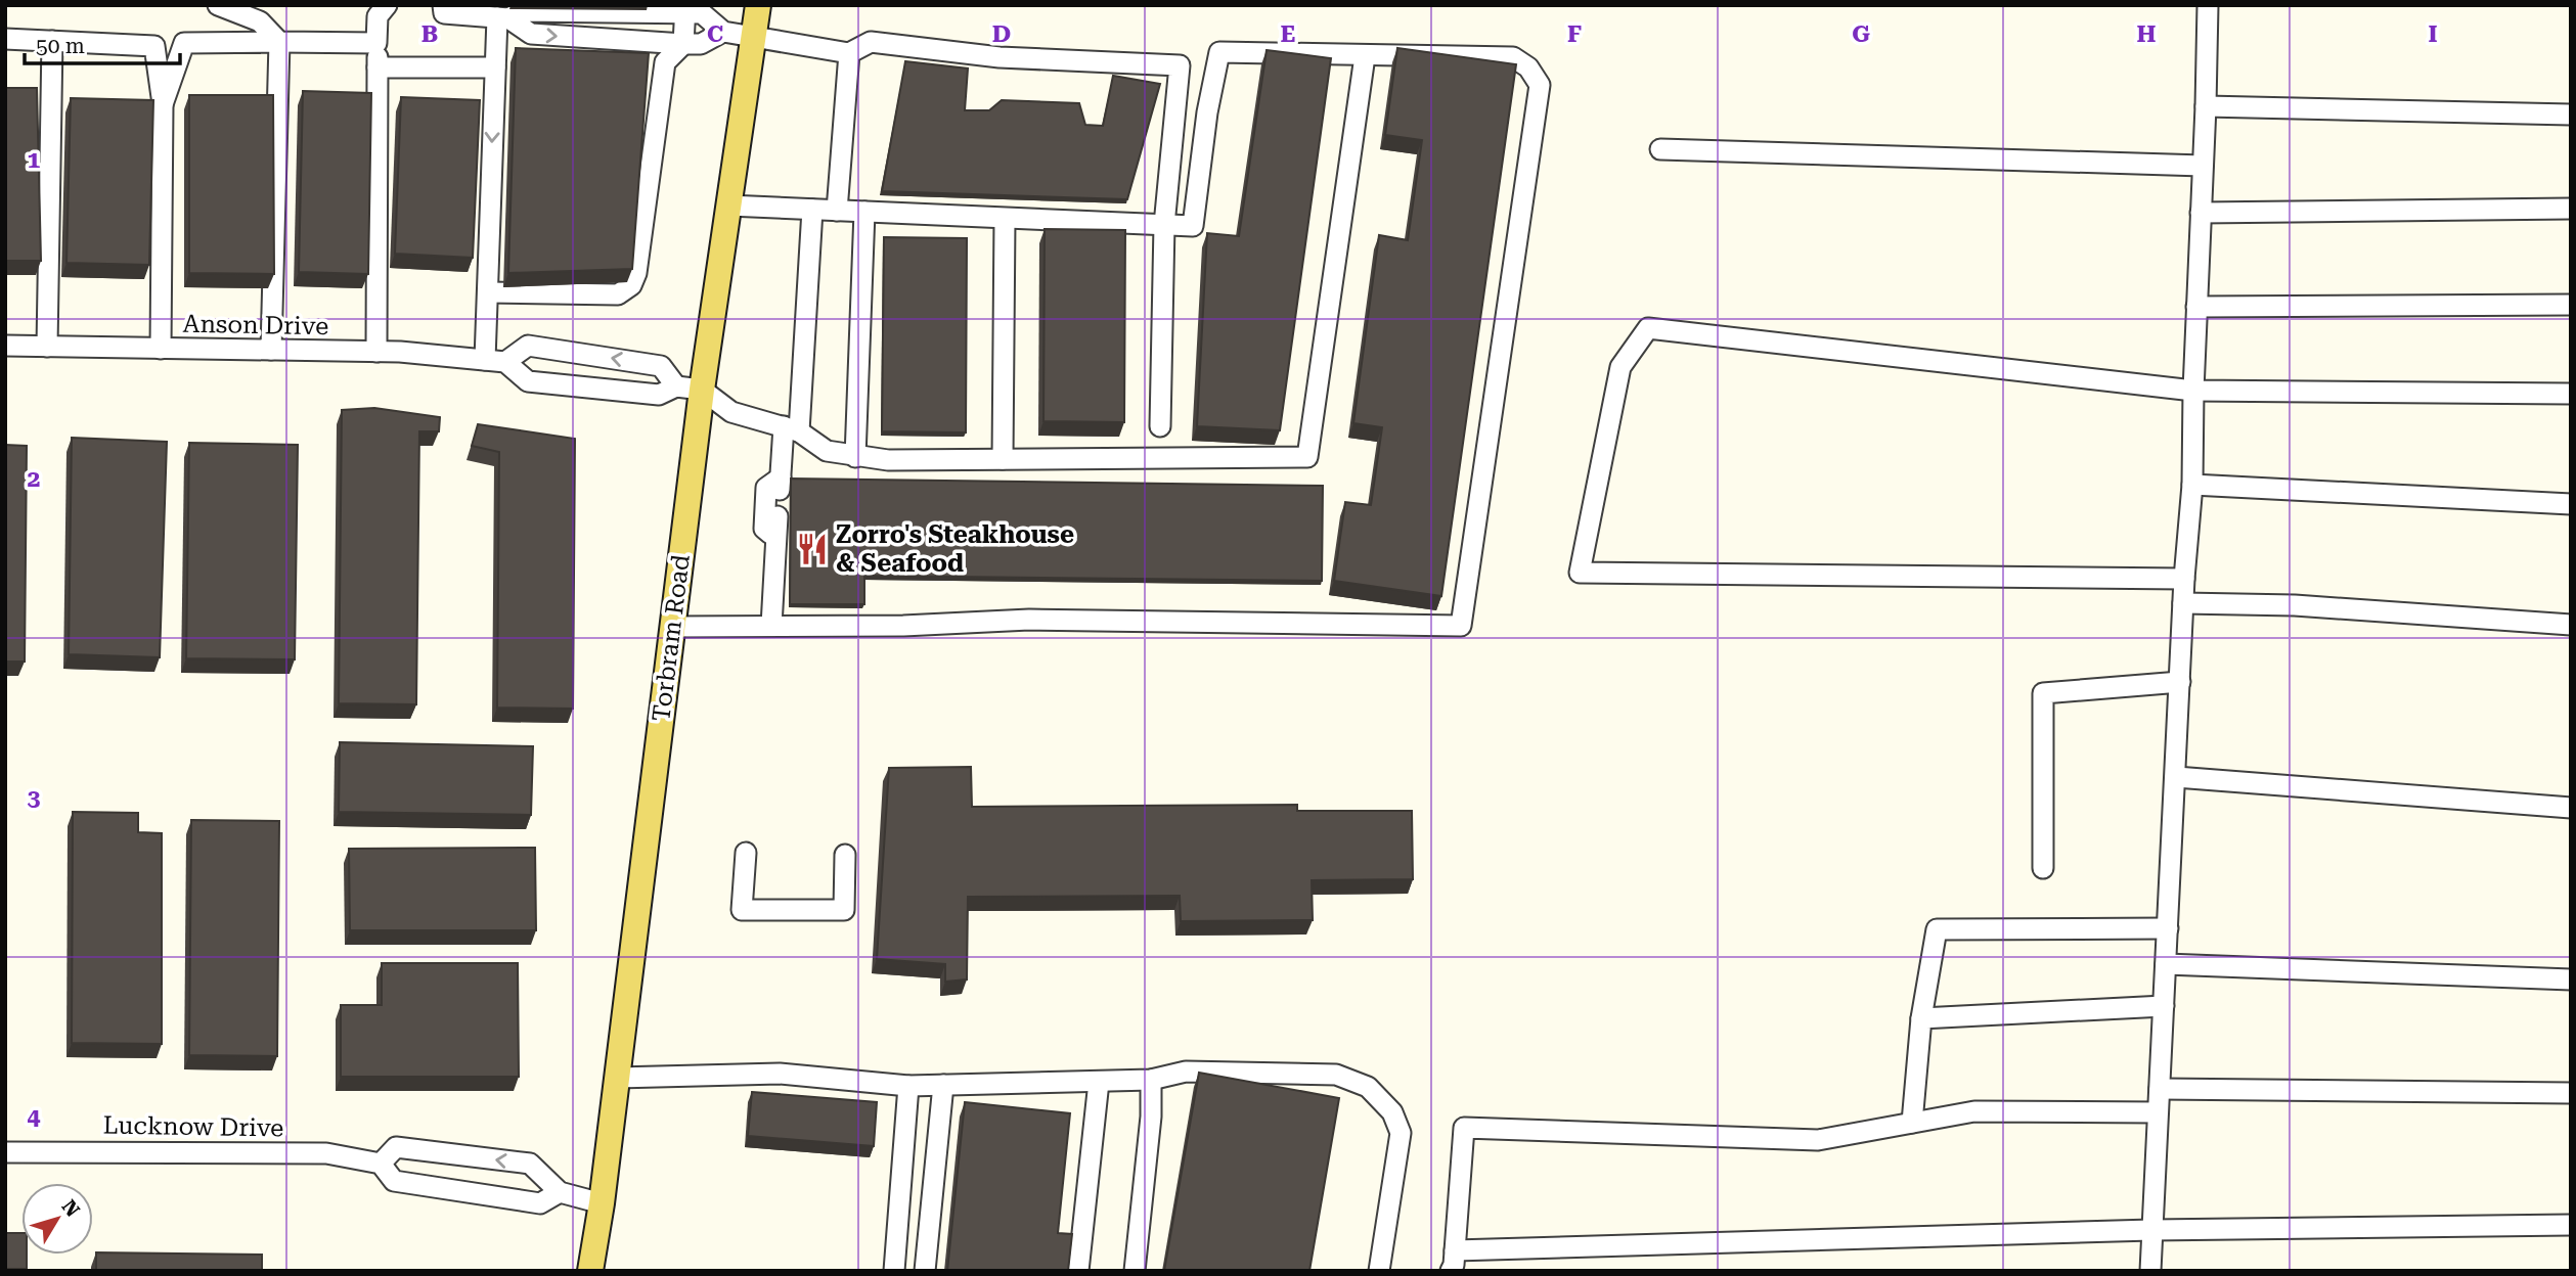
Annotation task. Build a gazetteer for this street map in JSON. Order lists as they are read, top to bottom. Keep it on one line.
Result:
{"streets":{"main road":["Torbram Road"],"street":["Anson Drive","Lucknow Drive"]},"crossings":[["Anson Drive","Torbram Road"]],"places":{"restaurant":["Zorro's Steakhouse & Seafood"]},"scale_bar":"50 m","north":"top right","grid":{"columns":["B","C","D","E","F","G","H","I"],"rows":["1","2","3","4"]}}
